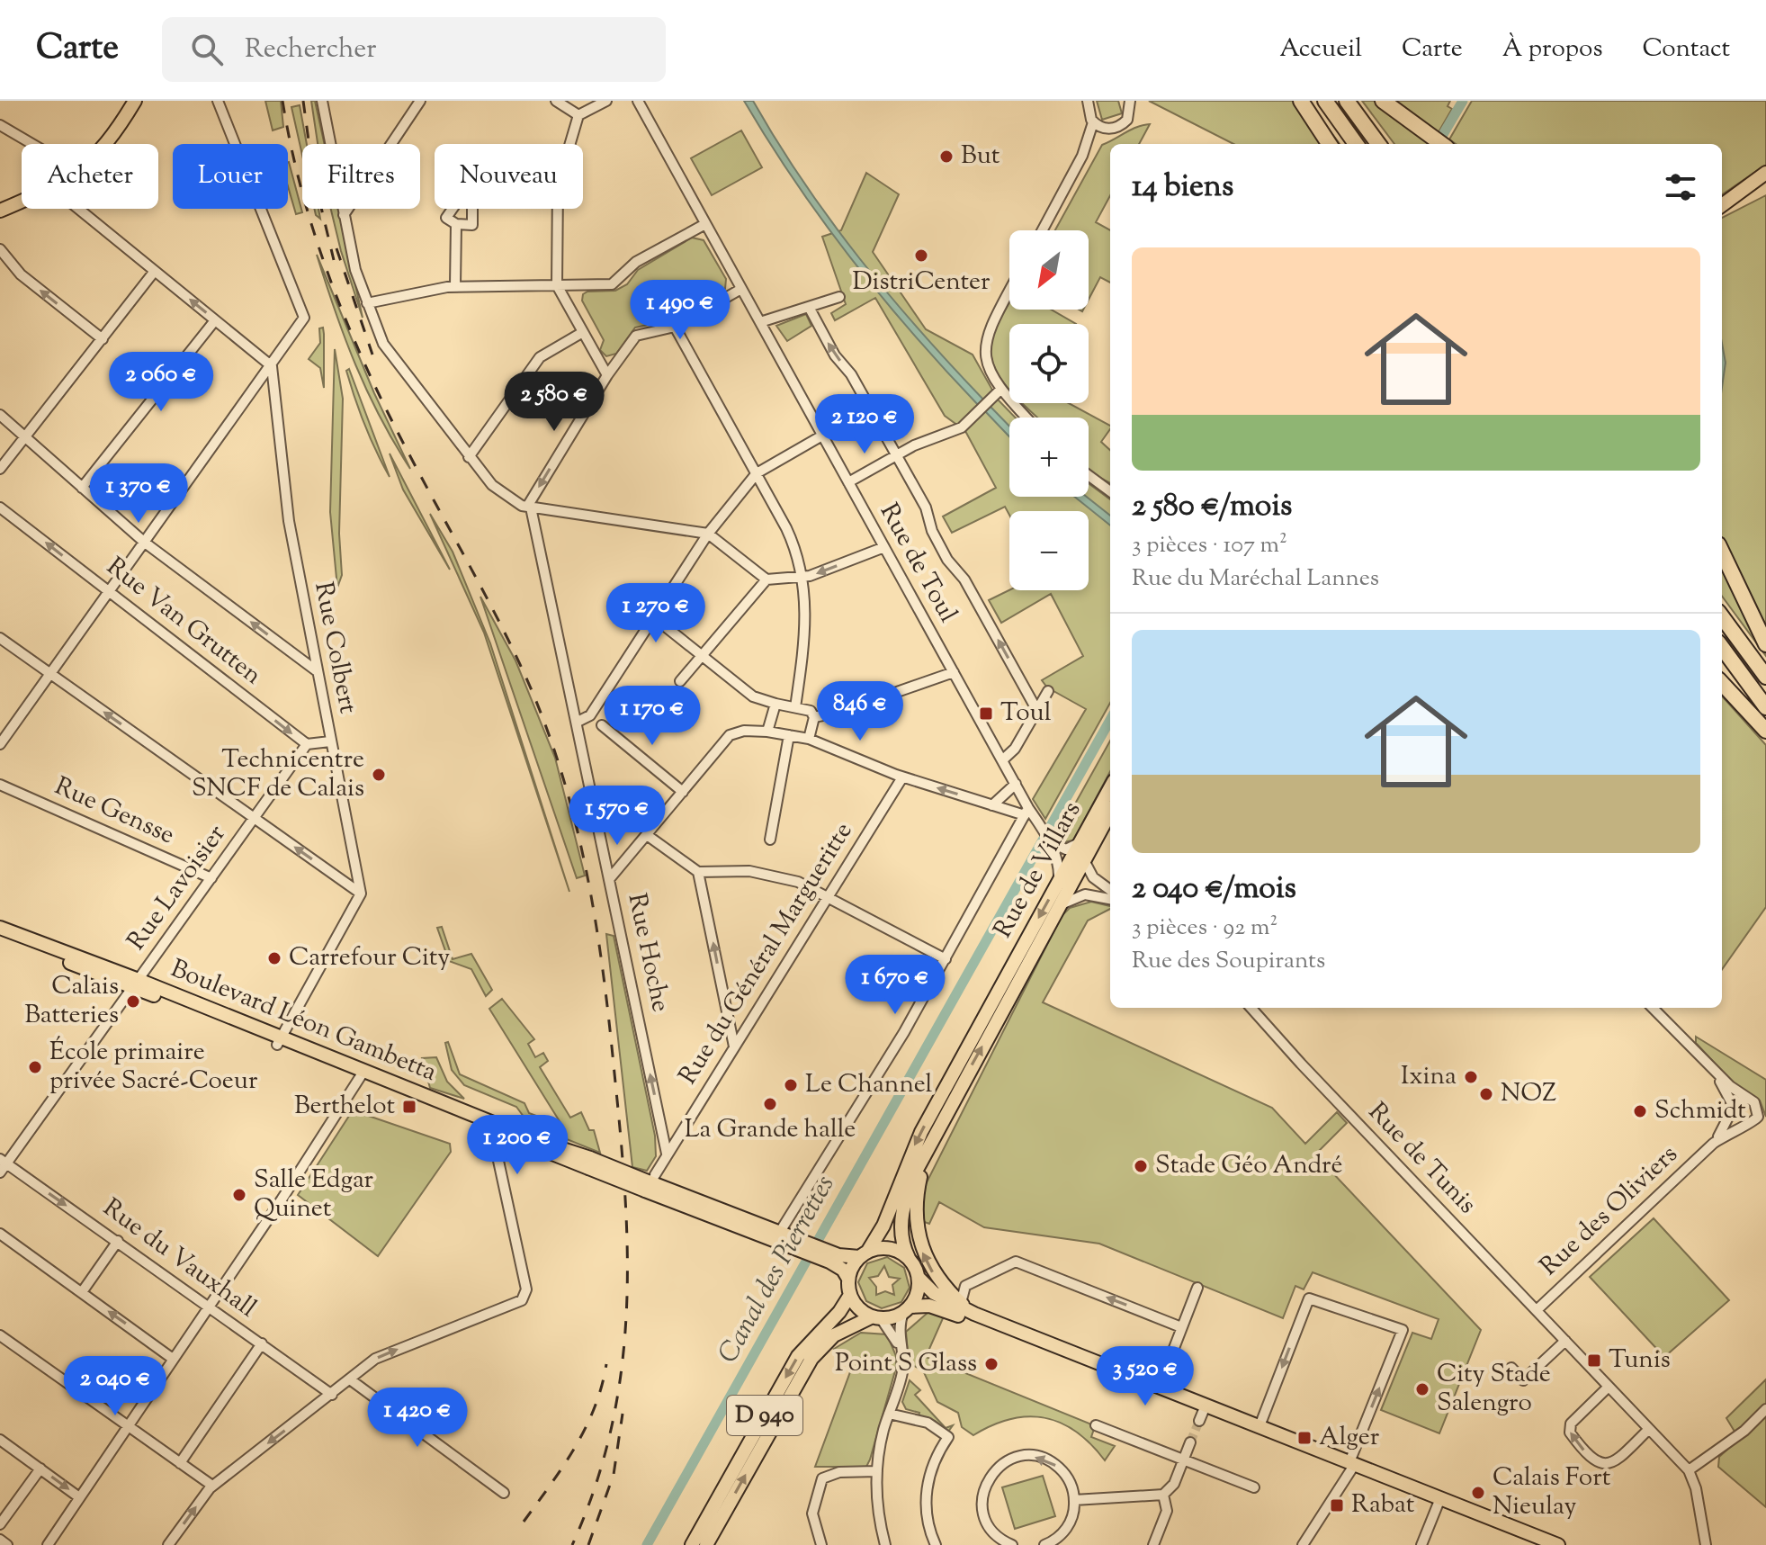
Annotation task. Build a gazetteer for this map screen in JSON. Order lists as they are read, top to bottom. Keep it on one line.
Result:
{"streets":{"main road":["Rue de Villars","Boulevard Léon Gambetta","D 940"],"street":["Rue de Toul","Rue Van Grutten","Rue Colbert","Rue Gensse","Rue Lavoisier","Rue Hoche","Rue du Général Margueritte","Rue de Tunis","Rue des Oliviers","Rue du Vauxhall"]},"crossings":[["Rue Van Grutten","Rue Lavoisier"],["Rue Gensse","Rue Lavoisier"],["Rue de Villars","D 940"],["Rue Lavoisier","Boulevard Léon Gambetta"],["Rue Lavoisier","Rue du Vauxhall"],["Rue Hoche","Rue du Général Margueritte"],["Rue de Tunis","Rue des Oliviers"]],"one_way":["Rue Hoche"],"water":["Canal des Pierrettes"],"places":{"other":["But","DistriCenter","Technicentre SNCF de Calais","Carrefour City","Calais Batteries","École primaire privée Sacré-Coeur","Ixina","Le Channel","NOZ","La Grande halle","Schmidt","Stade Géo André","Salle Edgar Quinet","Point S Glass","City Stade Salengro","Calais Fort Nieulay"],"transit":["Toul","Berthelot","Tunis","Alger","Rabat"]},"north":"bottom left","page":{"header":"Carte","search":"Rechercher","nav":["Accueil","Carte","À propos","Contact"],"chip":["Acheter","Louer","Filtres","Nouveau"],"heading":"14 biens","map_buttons":["+","−"],"list":[{"name":"2 580 €/mois","note":"3 pièces · 107 m² · Rue du Maréchal Lannes"},{"name":"2 040 €/mois","note":"3 pièces · 92 m² · Rue des Soupirants"}],"price":["1 490 €","2 060 €","2 580 €","2 120 €","1 370 €","1 270 €","846 €","1 170 €","1 570 €","1 670 €","1 200 €","3 520 €","2 040 €","1 420 €"]}}
